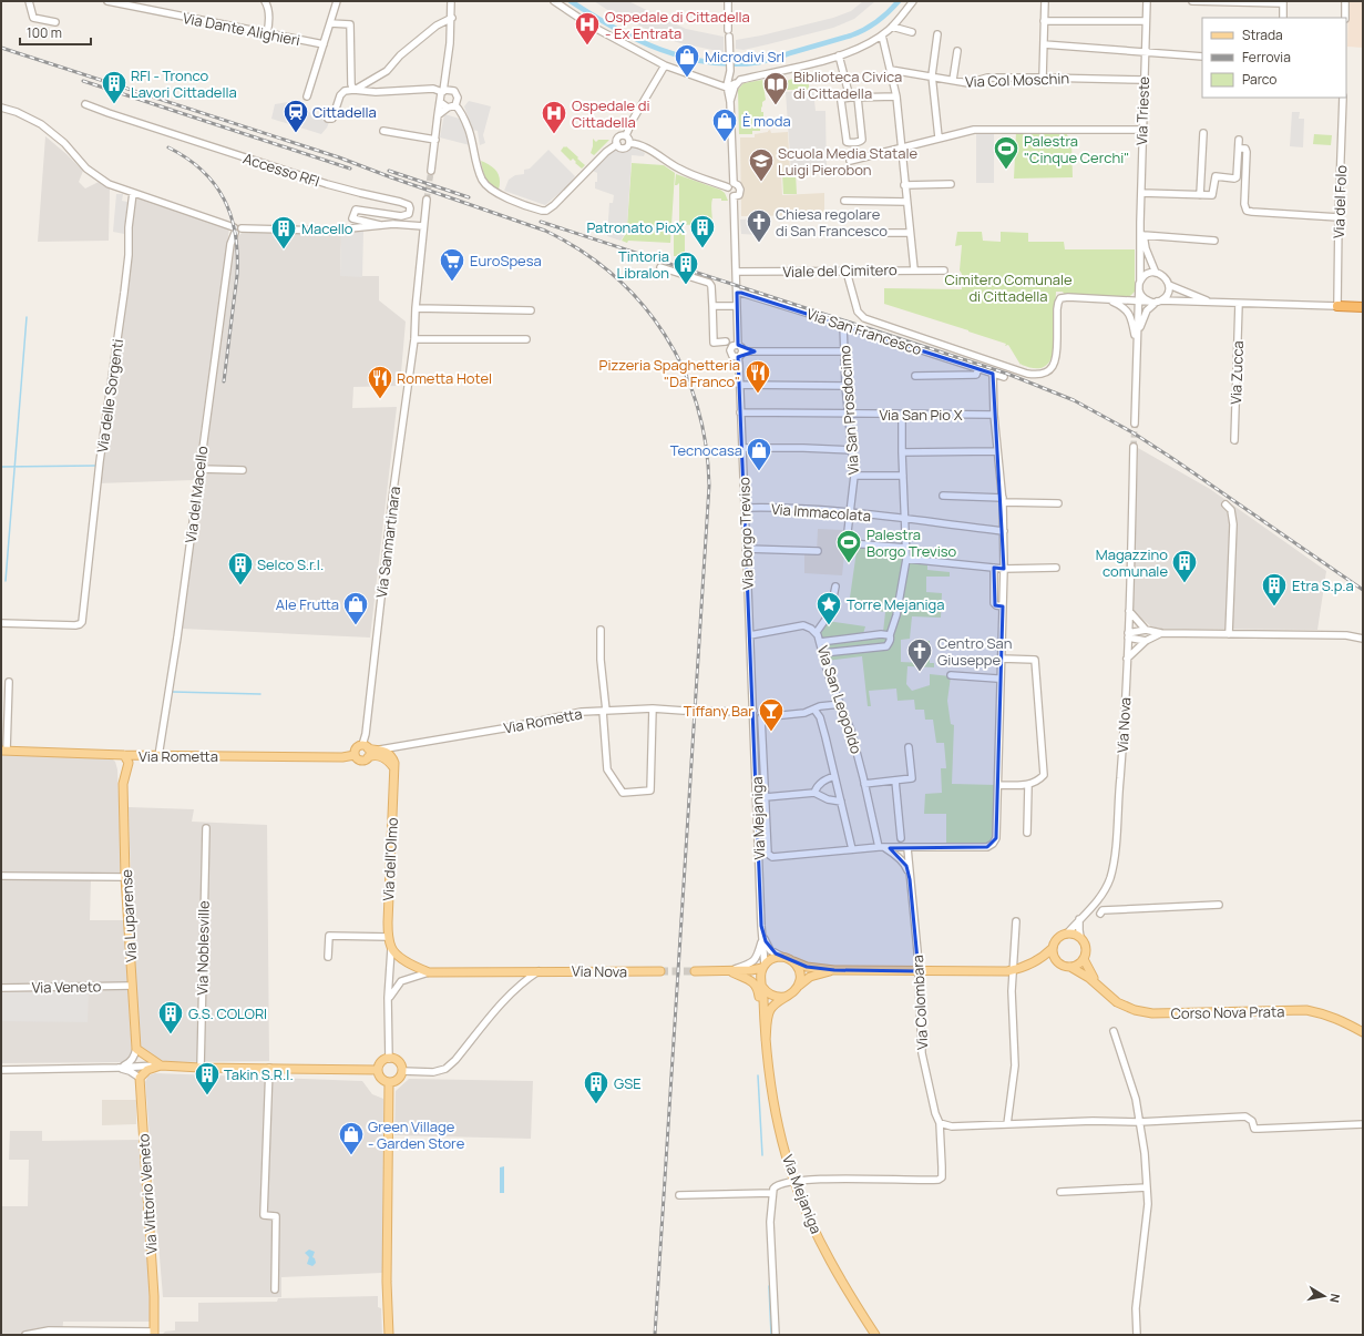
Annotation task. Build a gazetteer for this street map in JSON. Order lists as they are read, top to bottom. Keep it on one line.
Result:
{"streets":{"main road":["Via Rometta","Via Nova","Via Mejaniga","Via dell'Olmo","Via Luparense","Corso Nova Prata","Via Vittorio Veneto"],"street":["Via Dante Alighieri","Via Col Moschin","Via Trieste","Accesso RFI","Via del Folo","Viale del Cimitero","Via San Francesco","Via Zucca","Via delle Sorgenti","Via San Prosdocimo","Via San Pio X","Via del Macello","Via Immacolata","Via Borgo Treviso","Via Sanmartinara","Via San Leopoldo","Via Noblesville","Via Veneto","Via Colombara"]},"crossings":[["Via Col Moschin","Via Trieste"],["Viale del Cimitero","Via Borgo Treviso"],["Via San Francesco","Via San Prosdocimo"],["Via San Francesco","Via Borgo Treviso"],["Via San Prosdocimo","Via San Pio X"],["Via San Prosdocimo","Via Immacolata"],["Via San Pio X","Via Borgo Treviso"],["Via del Macello","Via Rometta"],["Via Immacolata","Via Borgo Treviso"],["Via Borgo Treviso","Via San Leopoldo"],["Via Borgo Treviso","Via Mejaniga"],["Via Sanmartinara","Via Rometta"],["Via San Leopoldo","Via Colombara"],["Via Rometta","Via dell'Olmo"],["Via Rometta","Via Luparense"],["Via Nova","Via Mejaniga"],["Via Nova","Via Colombara"],["Via Nova","Corso Nova Prata"],["Via Mejaniga","Via Colombara"],["Via Luparense","Via Veneto"]],"parks":["Cimitero Comunale di Cittadella"],"places":{"hospital":["Ospedale di Cittadella - Ex Entrata","Ospedale di Cittadella"],"shop":["Microdivi Srl","È moda","Tecnocasa","Ale Frutta","Green Village - Garden Store"],"building":["RFI - Tronco Lavori Cittadella","Patronato PioX","Macello","Tintoria Libralon","Magazzino comunale","Selco S.r.l.","Etra S.p.a","G.S. COLORI","Takin S.R.l.","GSE"],"library":["Biblioteca Civica di Cittadella"],"station":["Cittadella"],"sports":["Palestra \"Cinque Cerchi\"","Palestra Borgo Treviso"],"school or university":["Scuola Media Statale Luigi Pierobon"],"church":["Chiesa regolare di San Francesco","Centro San Giuseppe"],"supermarket":["EuroSpesa"],"restaurant":["Pizzeria Spaghetteria \"Da Franco\"","Rometta Hotel"],"place":["Torre Mejaniga"],"bar":["Tiffany Bar"]},"legend":["Strada","Ferrovia","Parco"],"scale_bar":"100 m","north":"right"}
